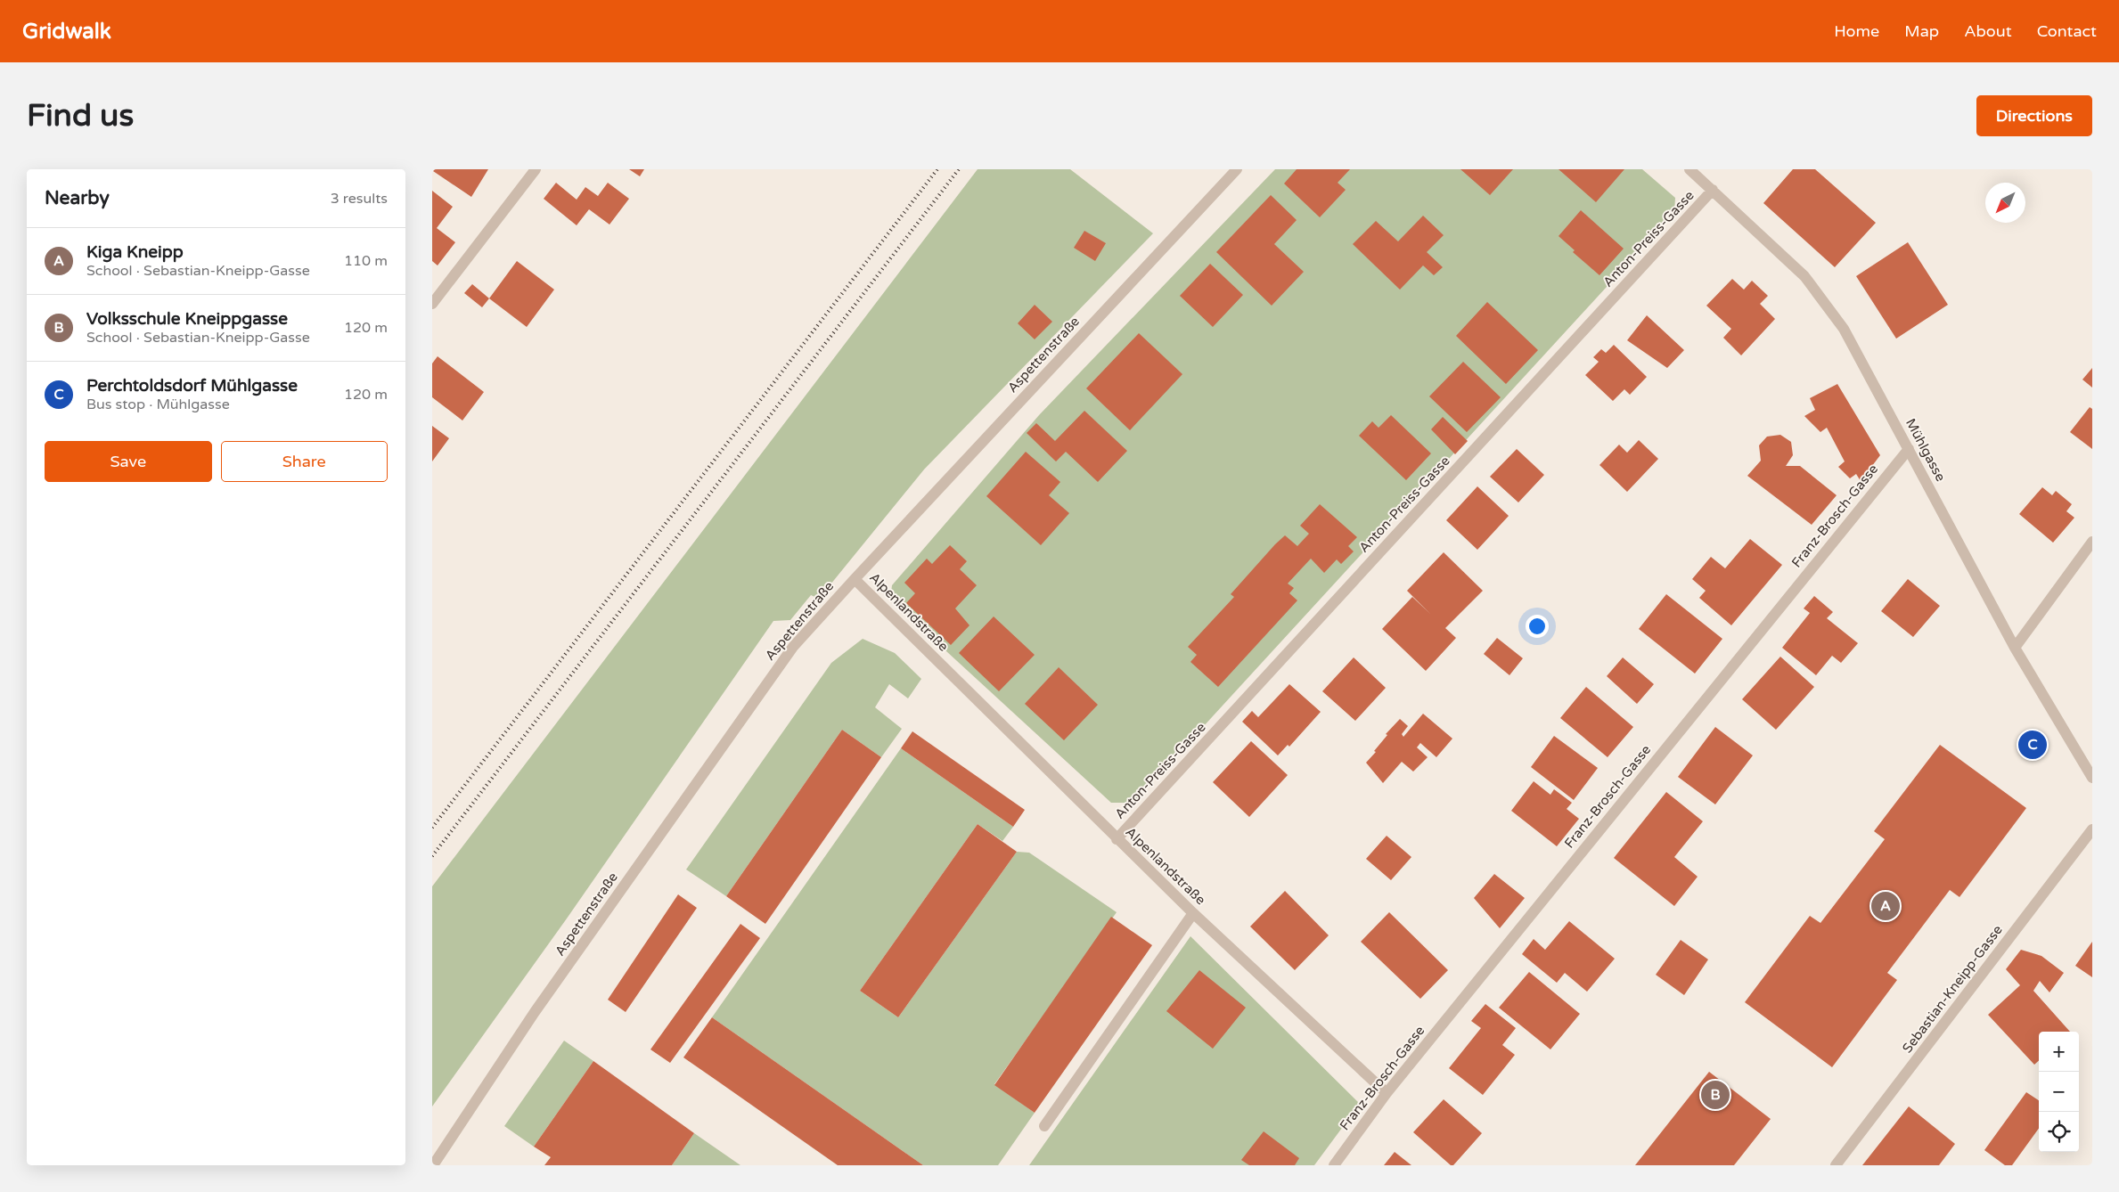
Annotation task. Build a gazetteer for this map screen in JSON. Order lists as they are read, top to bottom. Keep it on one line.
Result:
{"streets":{"street":["Anton-Preiss-Gasse","Aspettenstraße","Mühlgasse","Franz-Brosch-Gasse","Alpenlandstraße","Sebastian-Kneipp-Gasse"]},"crossings":[["Anton-Preiss-Gasse","Mühlgasse"],["Anton-Preiss-Gasse","Alpenlandstraße"],["Aspettenstraße","Alpenlandstraße"],["Mühlgasse","Franz-Brosch-Gasse"],["Franz-Brosch-Gasse","Alpenlandstraße"]],"north":"bottom left","page":{"header":"Gridwalk","nav":["Home","Map","About","Contact"],"buttons":["Directions",["Save","Share"]],"title":"Find us","heading":["Nearby","3 results"],"list":[{"mark":"A","name":"Kiga Kneipp","note":"School · Sebastian-Kneipp-Gasse","value":"110 m"},{"mark":"B","name":"Volksschule Kneippgasse","note":"School · Sebastian-Kneipp-Gasse","value":"120 m"},{"mark":"C","name":"Perchtoldsdorf Mühlgasse","note":"Bus stop · Mühlgasse","value":"120 m"}],"pins":["C","A","B"],"map_buttons":["+","−"]}}
